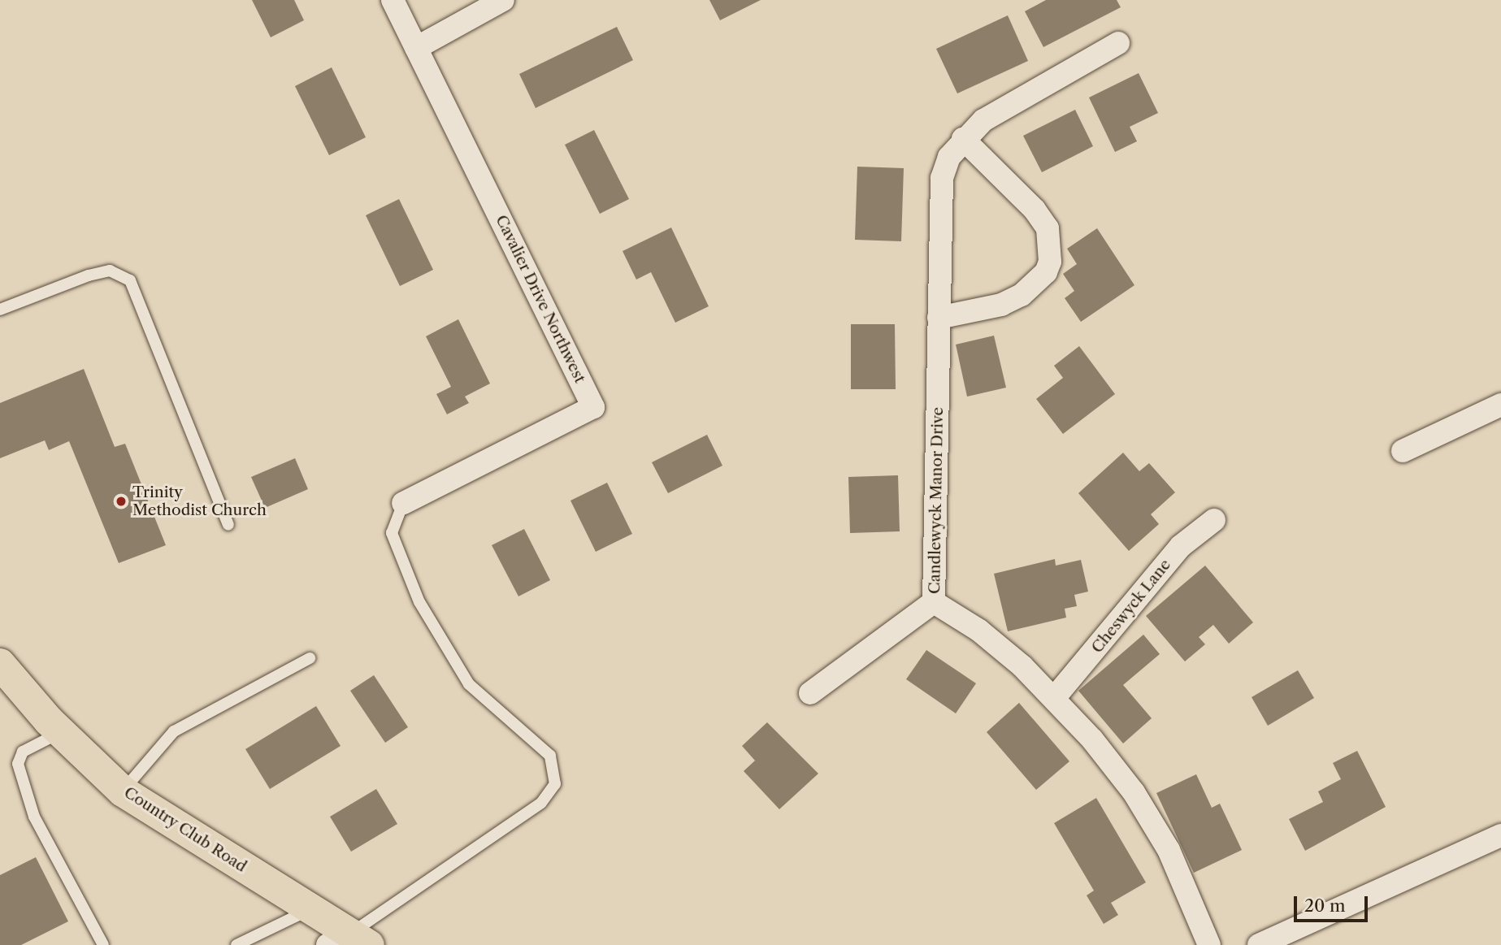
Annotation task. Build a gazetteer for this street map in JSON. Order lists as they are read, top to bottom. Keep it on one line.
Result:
{"streets":{"main road":["Country Club Road"],"street":["Cavalier Drive Northwest","Candlewyck Manor Drive","Cheswyck Lane"]},"crossings":[["Candlewyck Manor Drive","Cheswyck Lane"]],"places":["Trinity Methodist Church"],"scale_bar":"20 m"}
